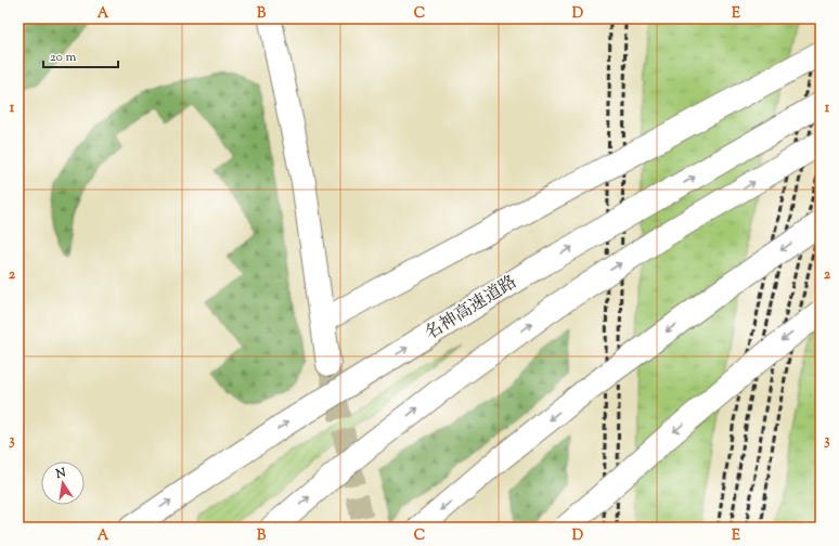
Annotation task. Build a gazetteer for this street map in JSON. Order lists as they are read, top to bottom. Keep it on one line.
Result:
{"streets":{"main road":["名神高速道路"]},"scale_bar":"20 m","north":"top","grid":{"columns":["A","B","C","D","E"],"rows":["1","2","3"]}}
